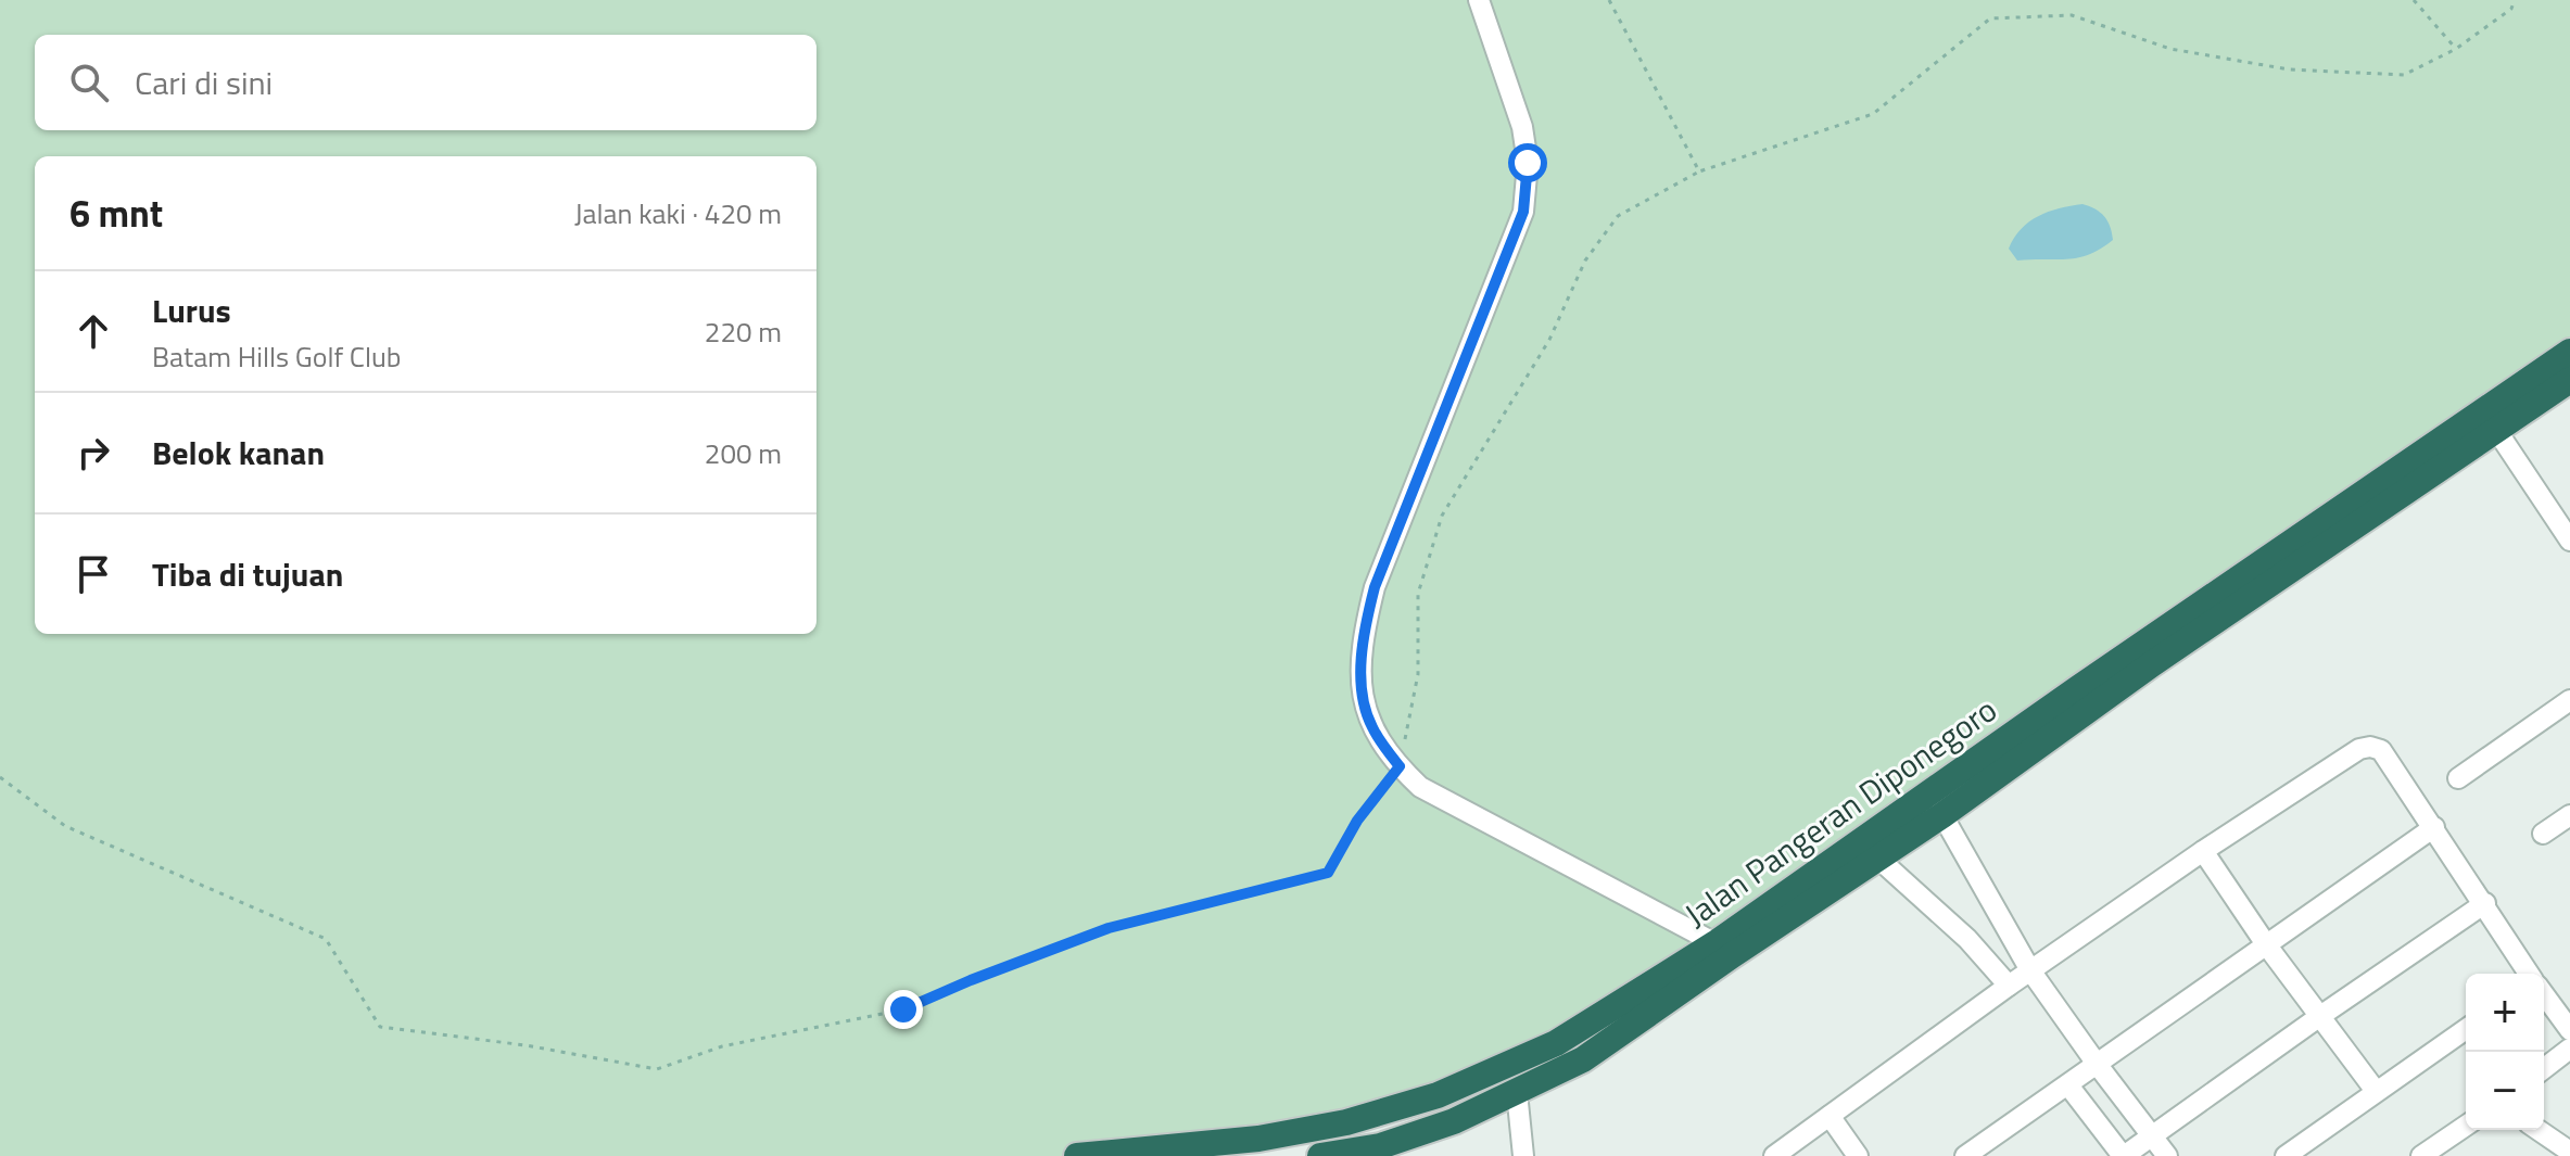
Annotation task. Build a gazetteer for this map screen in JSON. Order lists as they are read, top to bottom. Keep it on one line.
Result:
{"streets":{"highway":["Jalan Pangeran Diponegoro"]},"page":{"search":"Cari di sini","heading":["6 mnt","Jalan kaki · 420 m"],"list":[["Lurus","Batam Hills Golf Club","220 m"],["Belok kanan","200 m"],"Tiba di tujuan"],"map_buttons":["+","−"]}}
